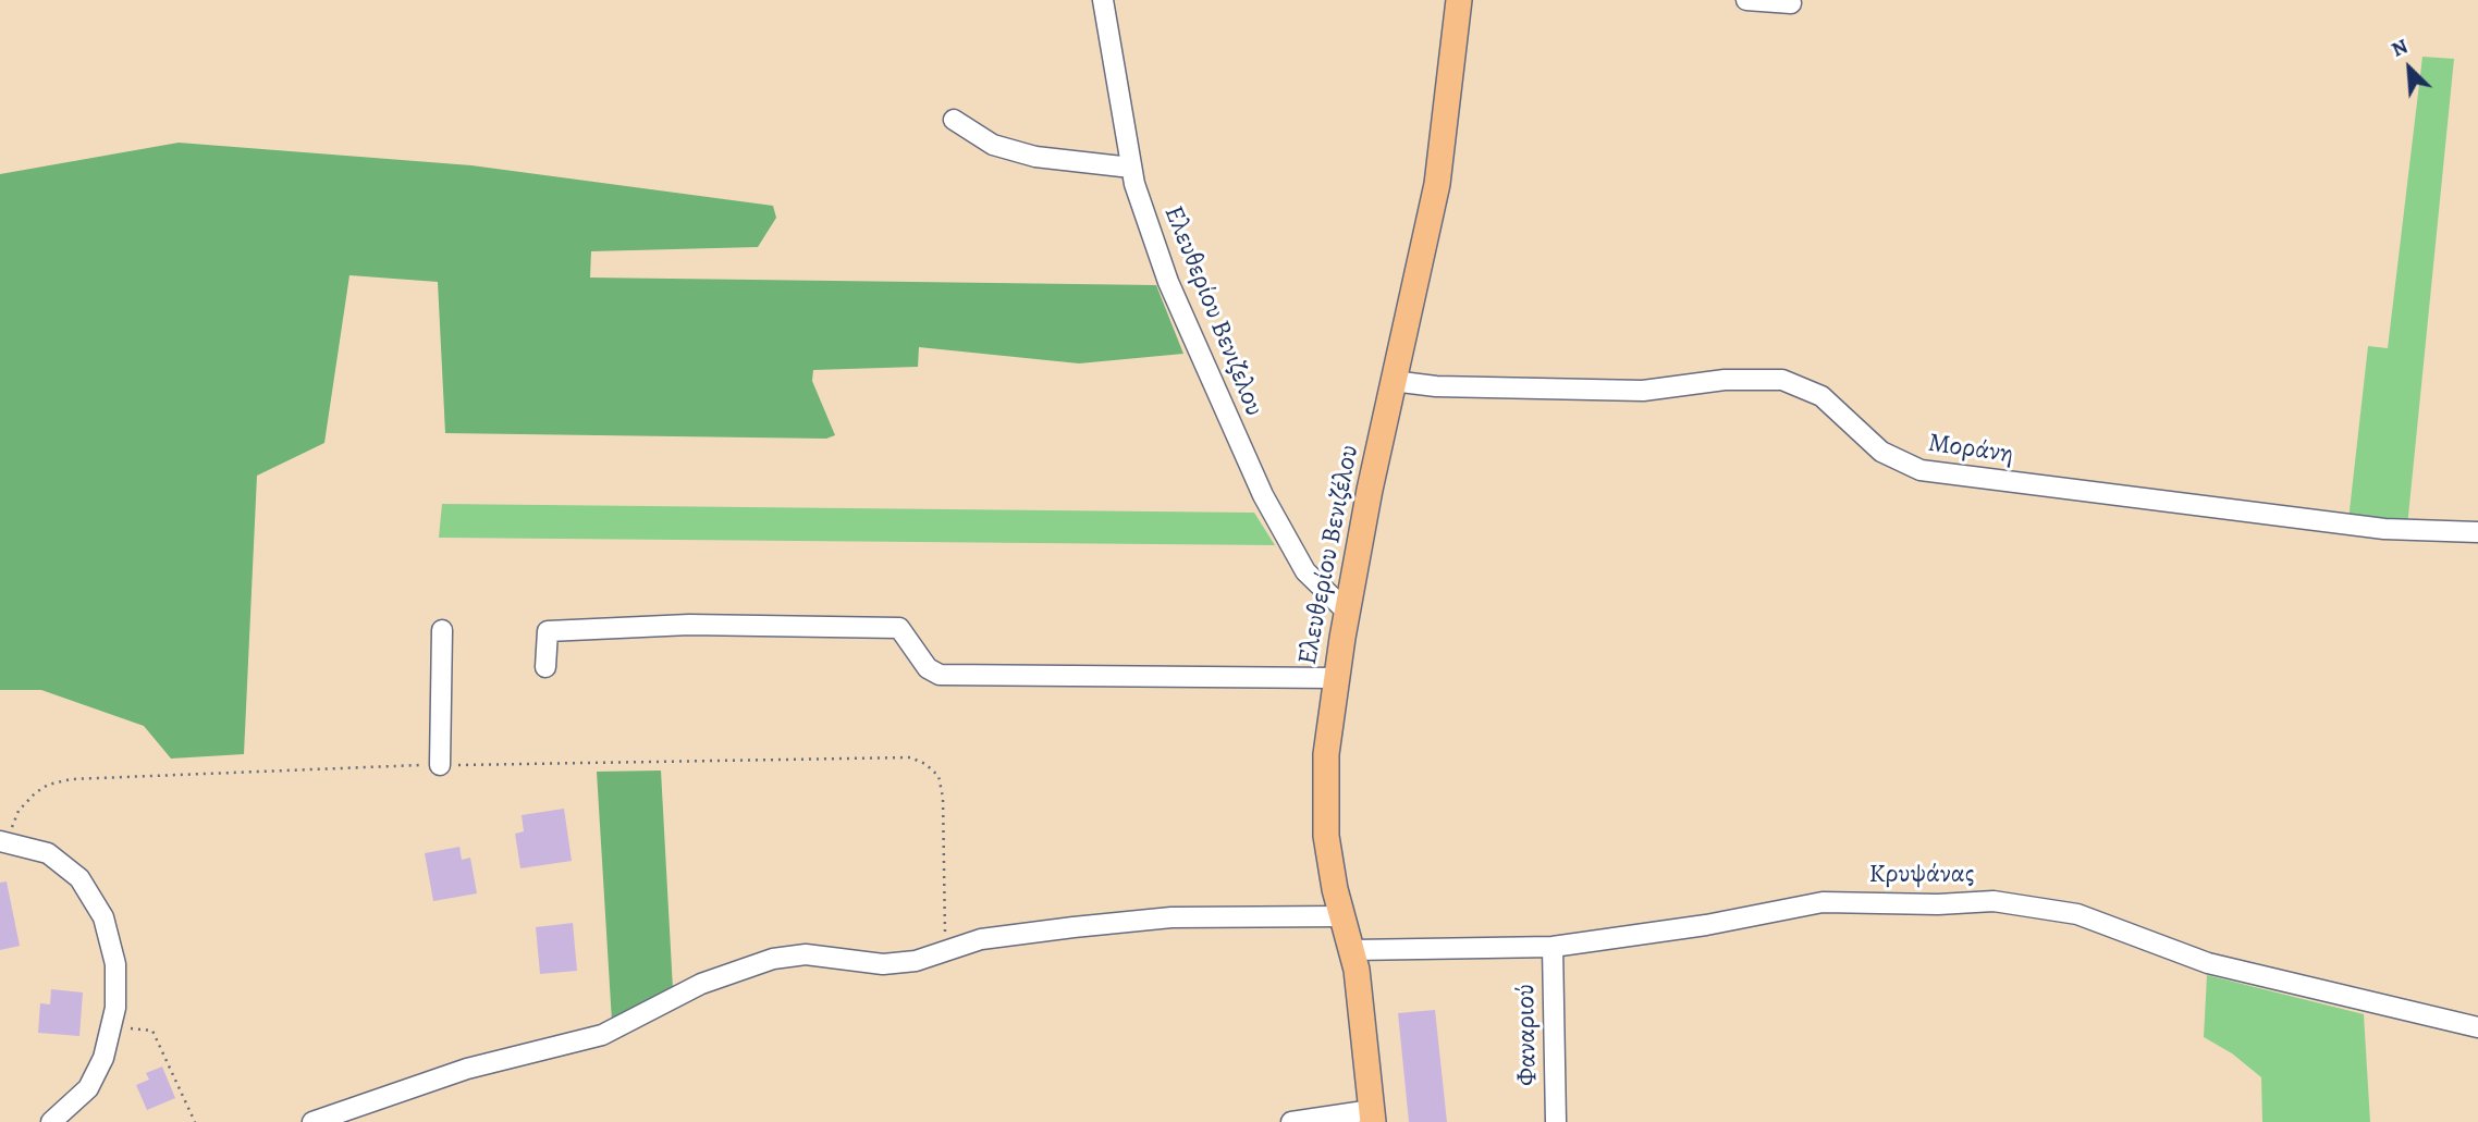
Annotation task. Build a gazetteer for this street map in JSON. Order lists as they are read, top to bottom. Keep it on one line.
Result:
{"streets":{"main road":["Ελευθερίου Βενιζέλου"],"street":["Ελευθερίου Βενιζελου","Μοράνη","Κρυψάνας","Φαναριού"]},"crossings":[["Ελευθερίου Βενιζελου","Ελευθερίου Βενιζέλου"],["Μοράνη","Ελευθερίου Βενιζέλου"],["Ελευθερίου Βενιζέλου","Κρυψάνας"],["Κρυψάνας","Φαναριού"]],"north":"top left"}
